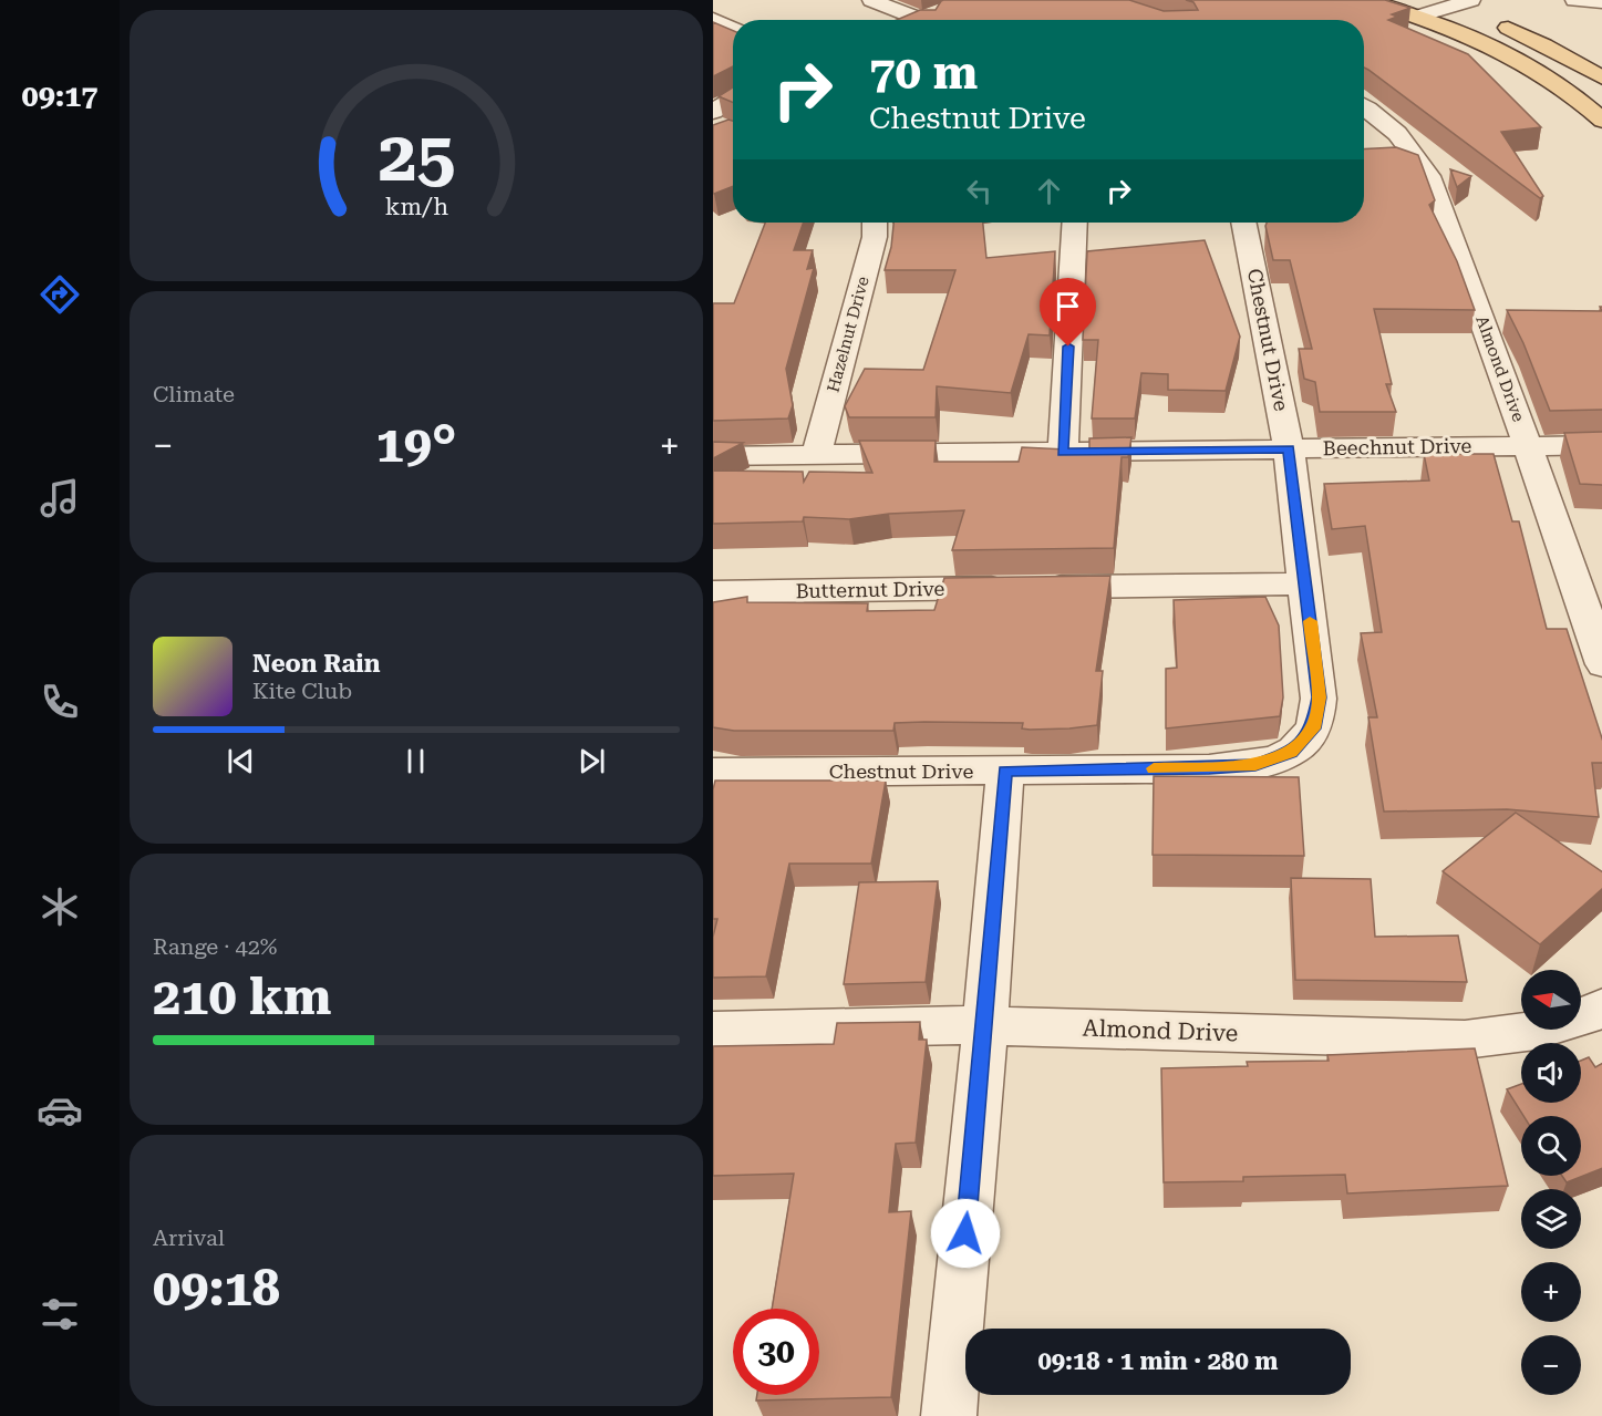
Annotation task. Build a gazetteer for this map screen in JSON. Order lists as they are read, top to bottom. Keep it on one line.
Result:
{"streets":{"street":["Hazelnut Drive","Chestnut Drive","Almond Drive","Beechnut Drive","Butternut Drive"]},"crossings":[["Hazelnut Drive","Beechnut Drive"],["Chestnut Drive","Beechnut Drive"],["Chestnut Drive","Butternut Drive"],["Almond Drive","Beechnut Drive"]],"north":"left","page":{"tabs":"09:17","turn":["70 m","Chestnut Drive"],"tile":["Climate",["Range · 42%","210 km"],["Arrival","09:18"]],"heat":["−","19°","+"],"song":["Neon Rain","Kite Club"],"map_buttons":["+","−"],"limit":"30","trip":"09:18 · 1 min · 280 m","gauge":["25","km/h"]}}
